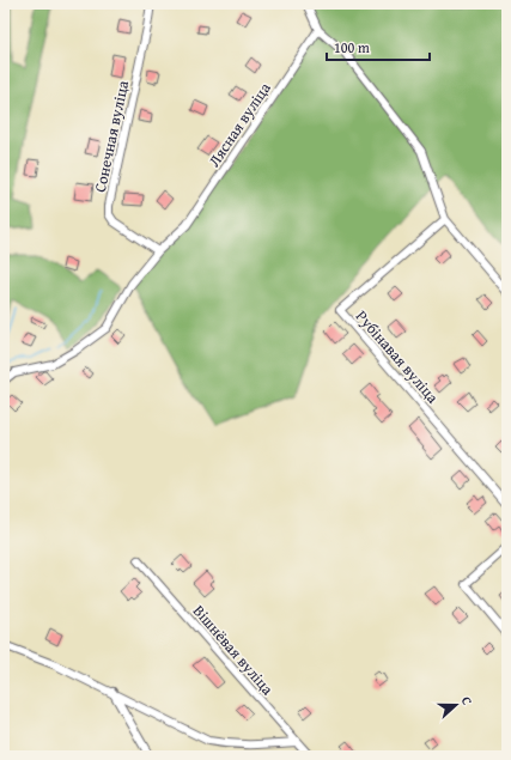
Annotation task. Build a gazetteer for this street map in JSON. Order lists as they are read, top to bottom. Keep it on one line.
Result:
{"streets":{"street":["Лясная вуліца","Сонечная вуліца","Рубінавая вуліца","Вішнёвая вуліца"]},"crossings":[["Лясная вуліца","Сонечная вуліца"]],"scale_bar":"100 m","north":"right"}
